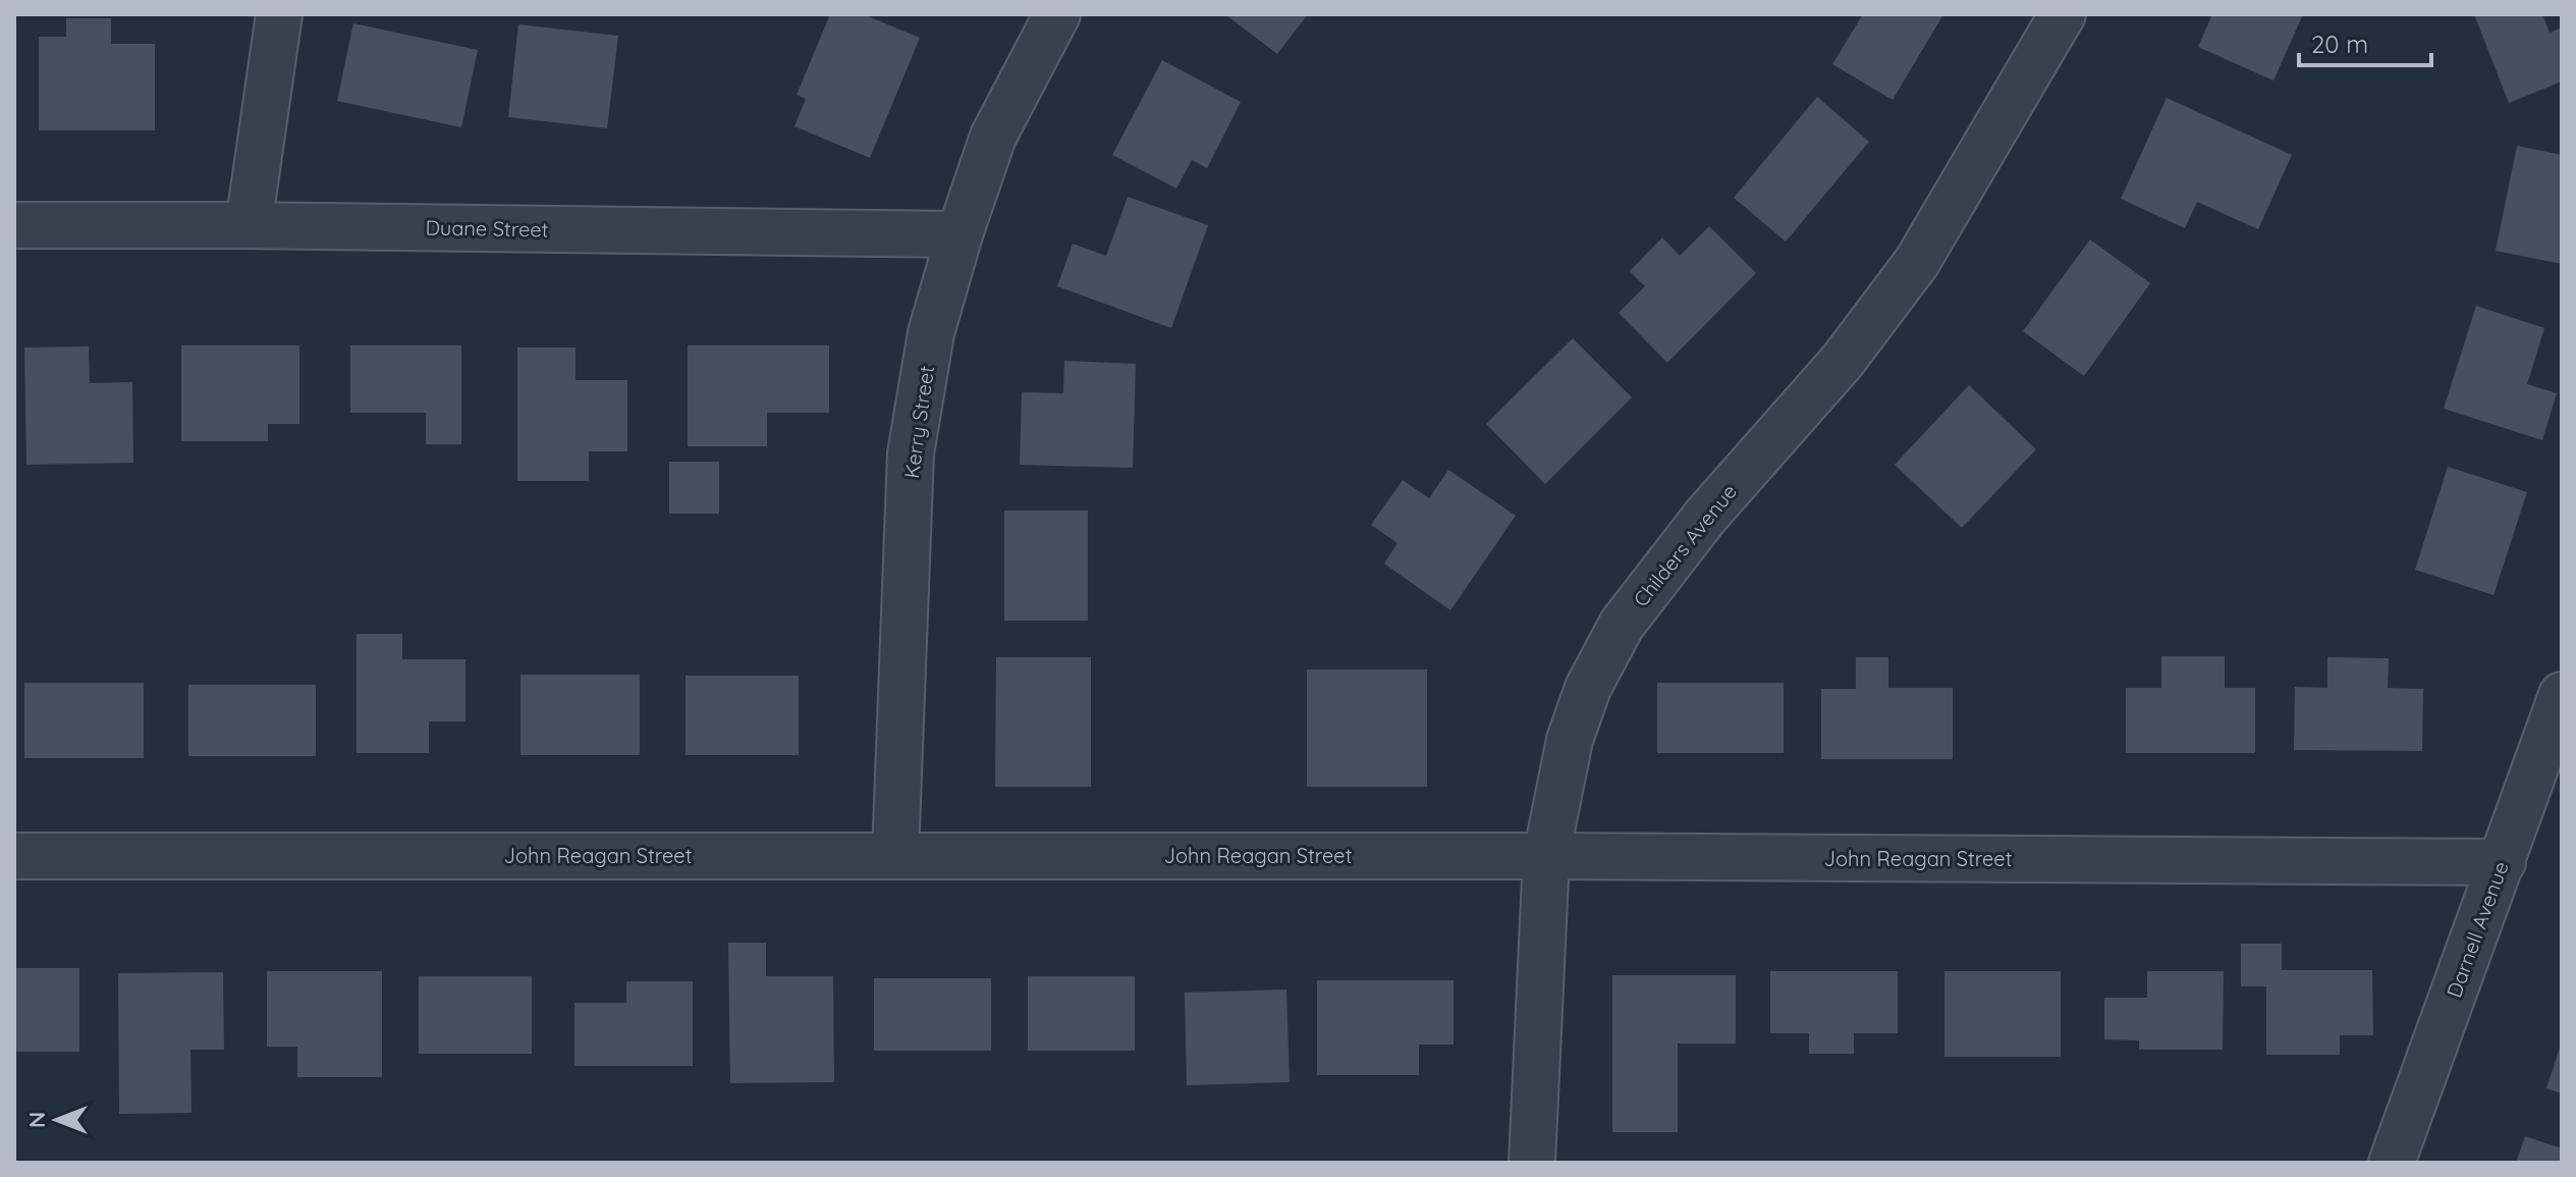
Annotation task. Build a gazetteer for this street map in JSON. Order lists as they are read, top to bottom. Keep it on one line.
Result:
{"streets":{"street":["Duane Street","Kerry Street","Childers Avenue","John Reagan Street","Darnell Avenue"]},"crossings":[["Duane Street","Kerry Street"],["Kerry Street","John Reagan Street"],["Childers Avenue","John Reagan Street"],["John Reagan Street","Darnell Avenue"]],"scale_bar":"20 m","north":"left"}
